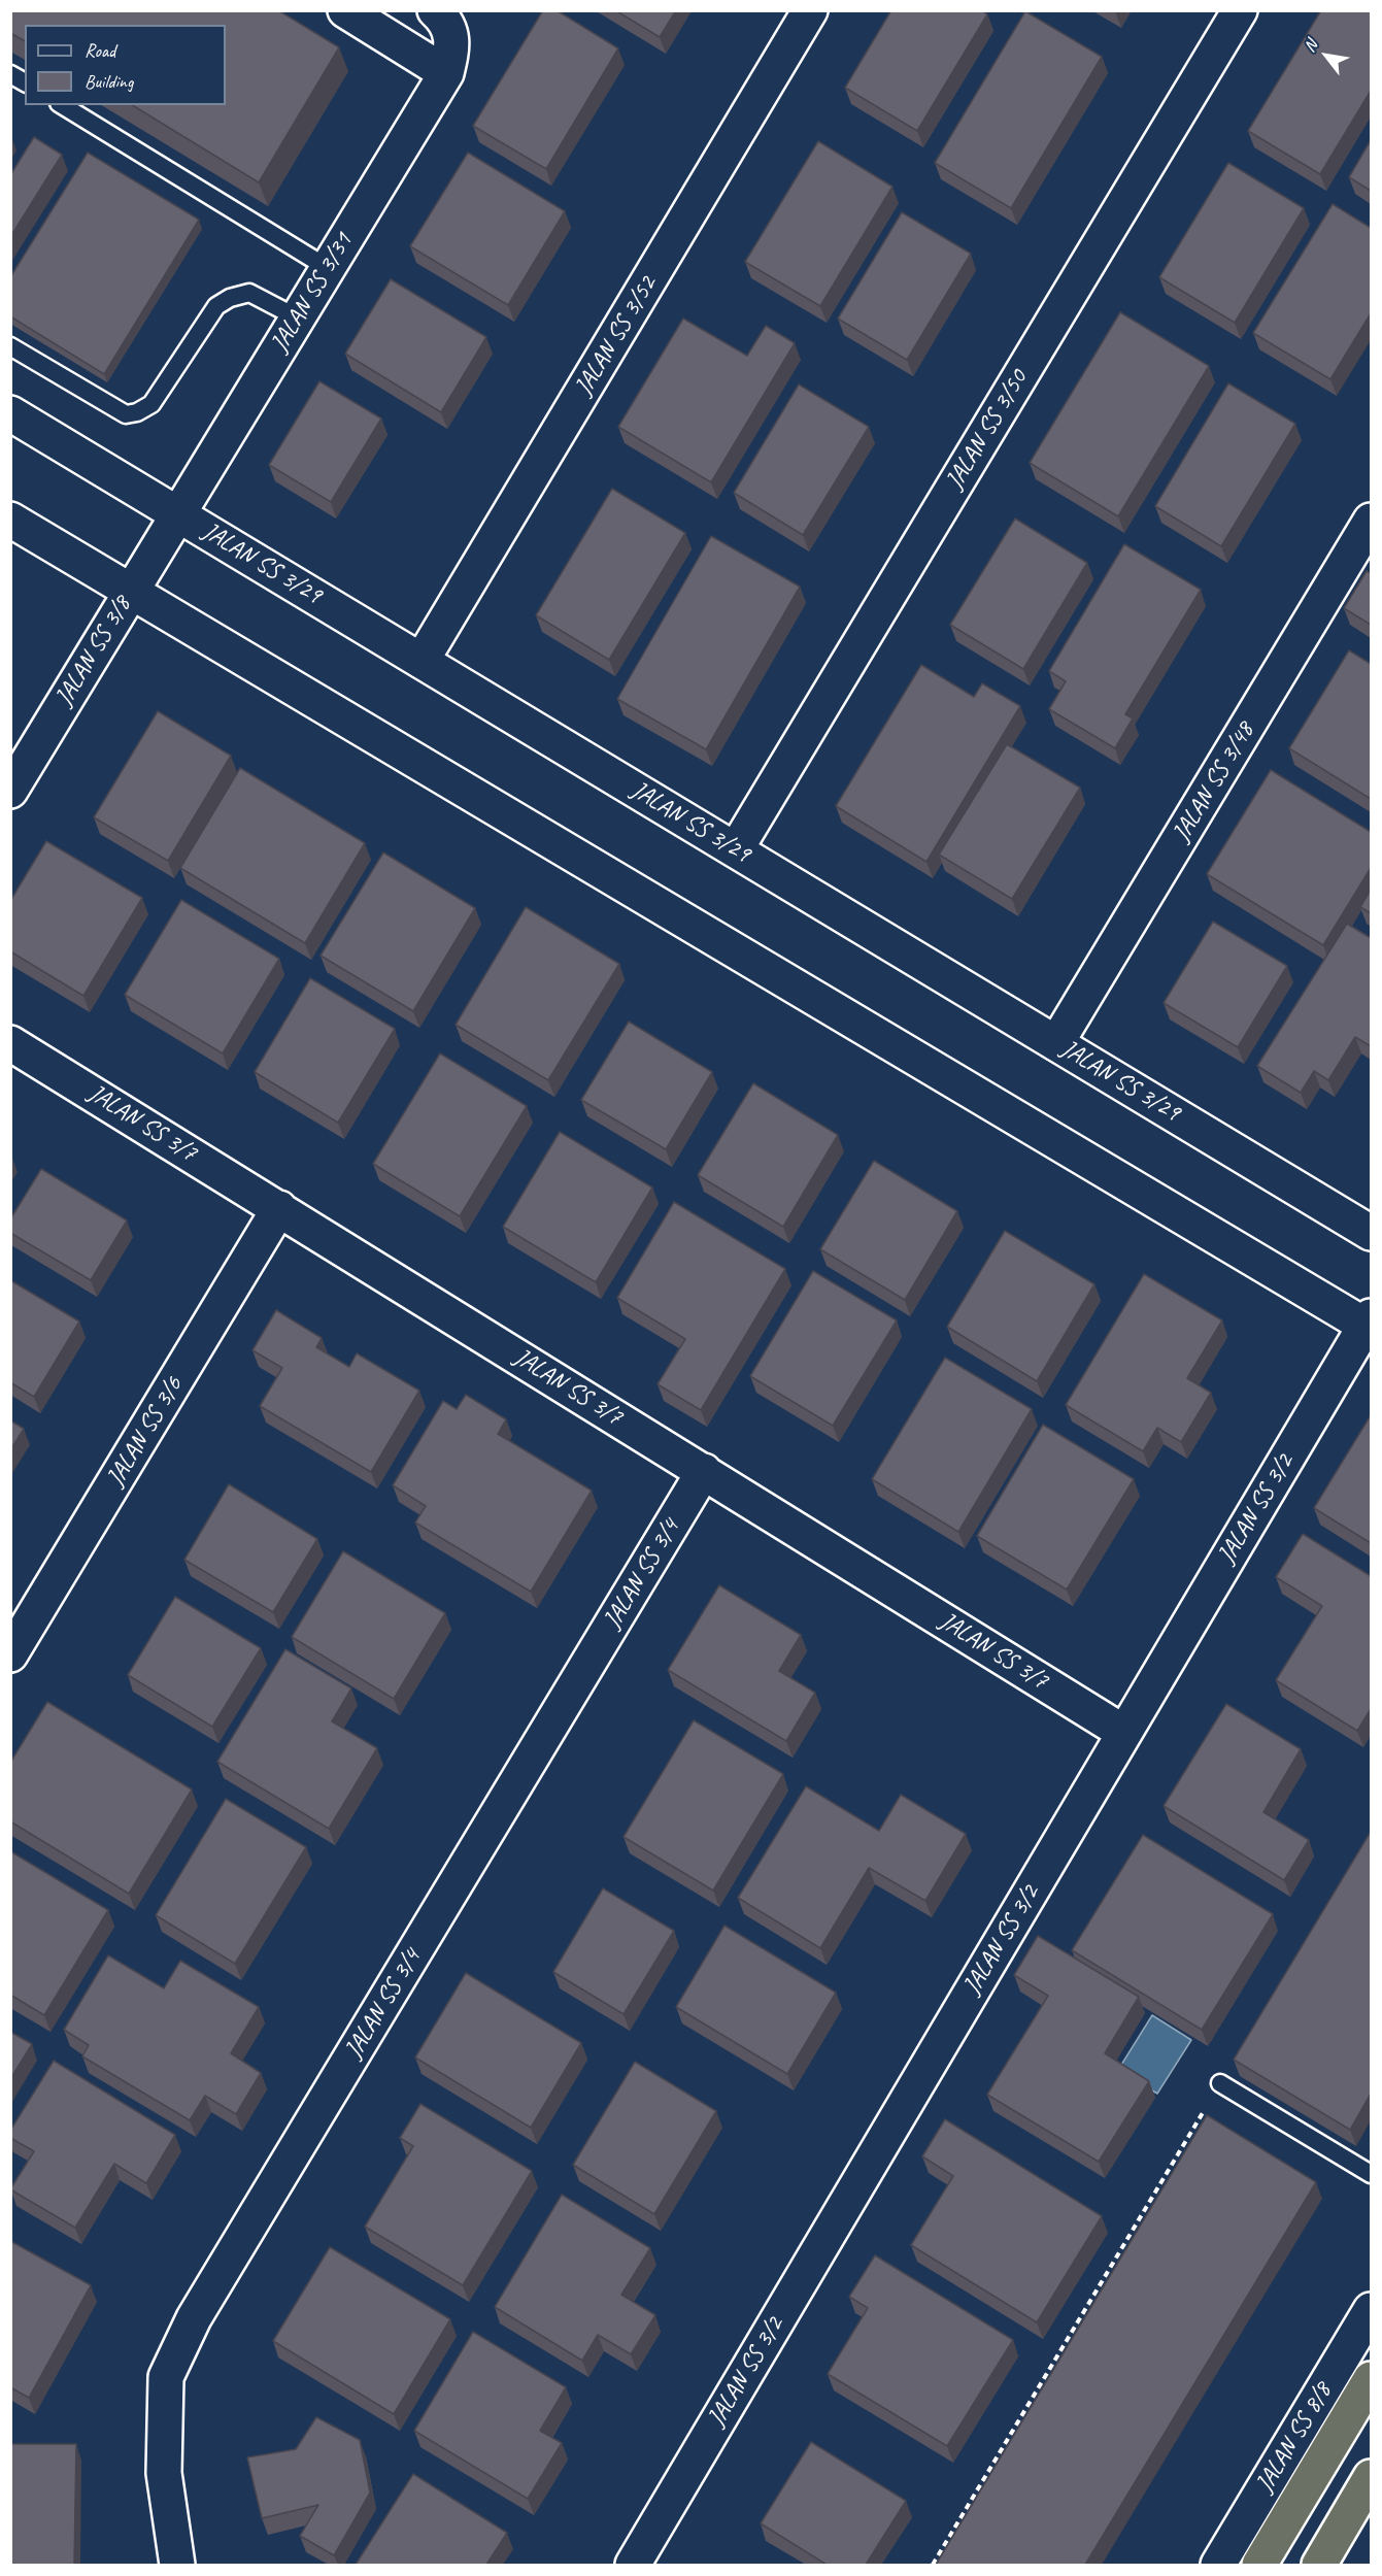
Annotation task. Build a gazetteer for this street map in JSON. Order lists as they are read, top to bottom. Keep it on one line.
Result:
{"streets":{"street":["JALAN SS 3/31","JALAN SS 3/52","JALAN SS 3/50","JALAN SS 3/29","JALAN SS 3/8","JALAN SS 3/48","JALAN SS 3/7","JALAN SS 3/6","JALAN SS 3/2","JALAN SS 3/4","JALAN SS 8/8"]},"crossings":[["JALAN SS 3/31","JALAN SS 3/29"],["JALAN SS 3/31","JALAN SS 3/8"],["JALAN SS 3/52","JALAN SS 3/29"],["JALAN SS 3/50","JALAN SS 3/29"],["JALAN SS 3/29","JALAN SS 3/8"],["JALAN SS 3/29","JALAN SS 3/48"],["JALAN SS 3/7","JALAN SS 3/6"],["JALAN SS 3/7","JALAN SS 3/2"],["JALAN SS 3/7","JALAN SS 3/4"]],"legend":["Road","Building"],"north":"top left"}
